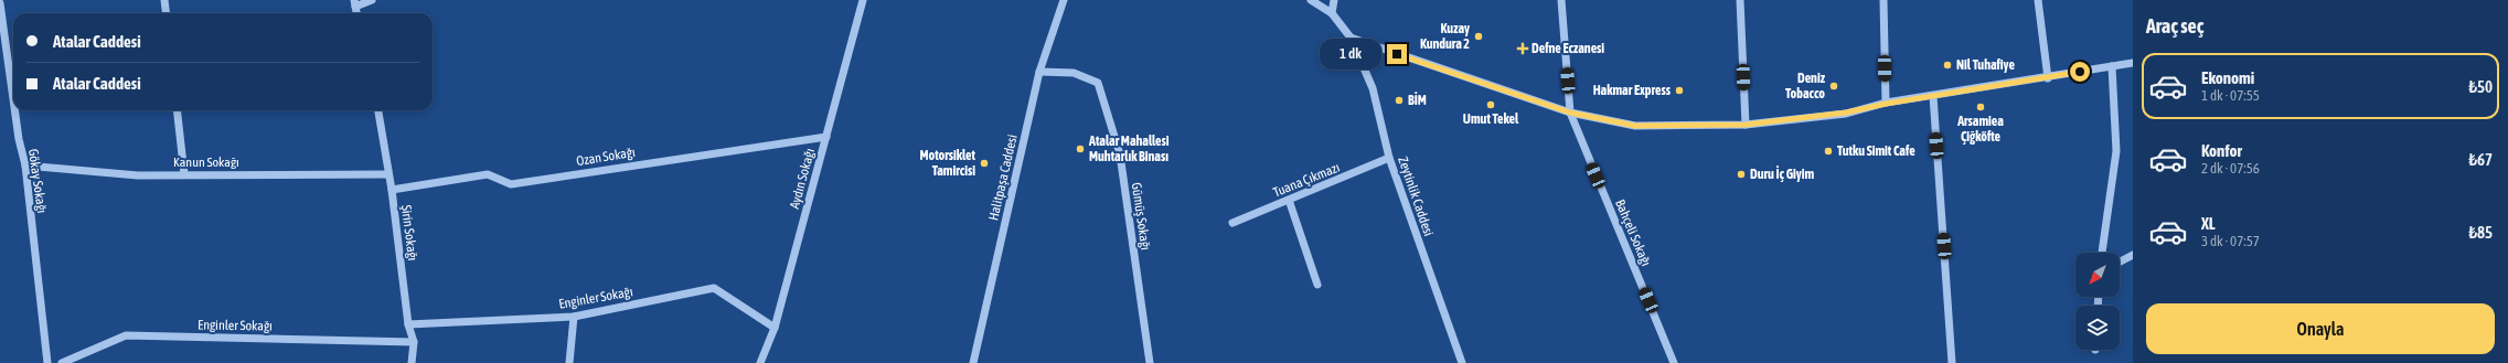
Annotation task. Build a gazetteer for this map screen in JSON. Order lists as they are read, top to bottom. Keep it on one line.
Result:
{"streets":{"street":["Ozan Sokağı","Kanun Sokağı","Halitpaşa Caddesi","Aydın Sokağı","Tuana Çıkmazı","Gökay Sokağı","Zeytinlik Caddesi","Gümüş Sokağı","Şirin Sokağı","Bahçeli Sokağı","Enginler Sokağı"]},"crossings":[["Ozan Sokağı","Aydın Sokağı"],["Ozan Sokağı","Şirin Sokağı"],["Kanun Sokağı","Gökay Sokağı"],["Kanun Sokağı","Şirin Sokağı"],["Halitpaşa Caddesi","Gümüş Sokağı"],["Aydın Sokağı","Enginler Sokağı"],["Tuana Çıkmazı","Zeytinlik Caddesi"],["Şirin Sokağı","Enginler Sokağı"]],"places":{"other":["Kuzay Kundura 2","Nil Tuhafiye","Deniz Tobacco","Hakmar Express","BİM","Umut Tekel","Arsamiea Çiğköfte","Atalar Mahallesi Muhtarlık Binası","Tutku Simit Cafe","Motorsiklet Tamircisi","Duru İç Giyim"],"health":["Defne Eczanesi"]},"north":"bottom left","page":{"heading":"Araç seç","banner":["Atalar Caddesi","Atalar Caddesi"],"bubble":"1 dk","list":[{"name":"Ekonomi","note":"1 dk · 07:55","value":"₺50"},{"name":"Konfor","note":"2 dk · 07:56","value":"₺67"},{"name":"XL","note":"3 dk · 07:57","value":"₺85"}],"buttons":"Onayla"}}
